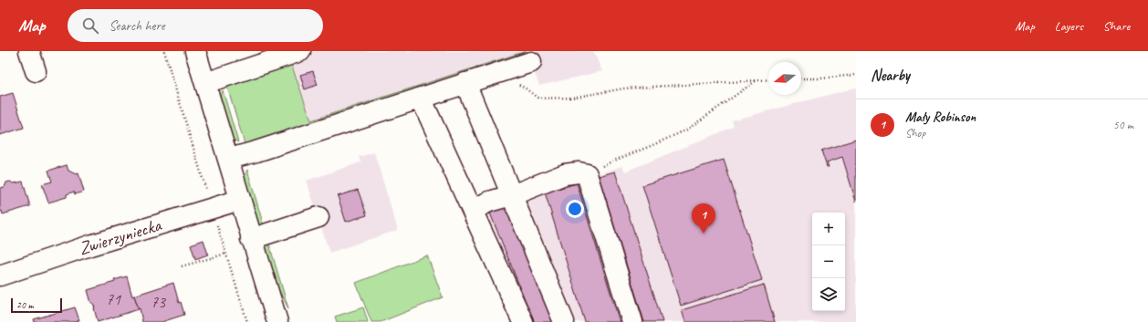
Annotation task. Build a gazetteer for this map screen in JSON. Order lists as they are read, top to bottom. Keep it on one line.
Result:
{"streets":{"street":["Zwierzyniecka"]},"house_numbers":["71","73"],"scale_bar":"20 m","north":"left","page":{"header":"Map","search":"Search here","nav":["Map","Layers","Share"],"heading":"Nearby","list":[{"mark":"1","name":"Mały Robinson","note":"Shop","value":"50 m"}],"pins":"1","map_buttons":["+","−"],"scale":"20 m"}}
